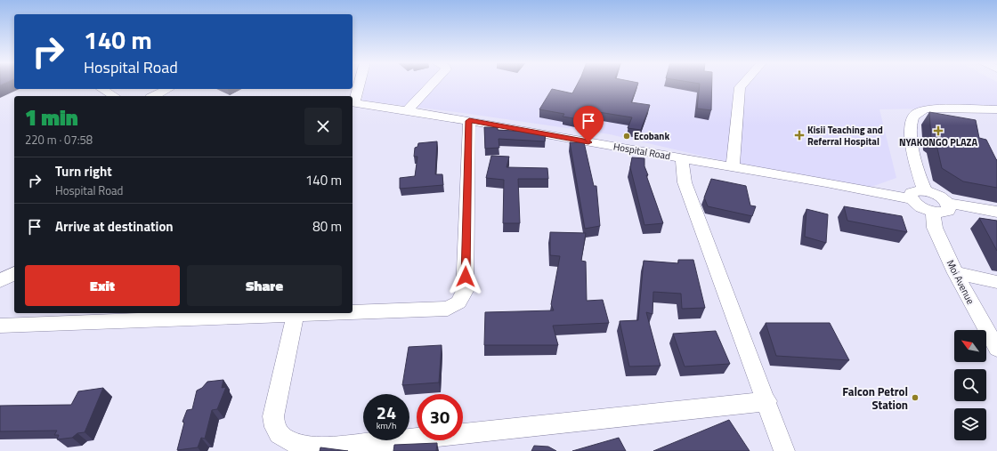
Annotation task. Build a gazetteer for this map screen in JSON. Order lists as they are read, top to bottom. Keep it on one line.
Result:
{"streets":{"street":["Hospital Road","Moi Avenue"]},"places":{"health":["NYAKONGO PLAZA","Kisii Teaching and Referral Hospital"],"other":["Ecobank","Falcon Petrol Station"]},"north":"top left","page":{"turn":["140 m","Hospital Road"],"heading":["1 min","220 m · 07:58"],"list":[{"name":"Turn right","note":"Hospital Road","value":"140 m"},{"name":"Arrive at destination","value":"80 m"}],"buttons":["Exit","Share"],"speed":"24 km/h","limit":"30"}}
